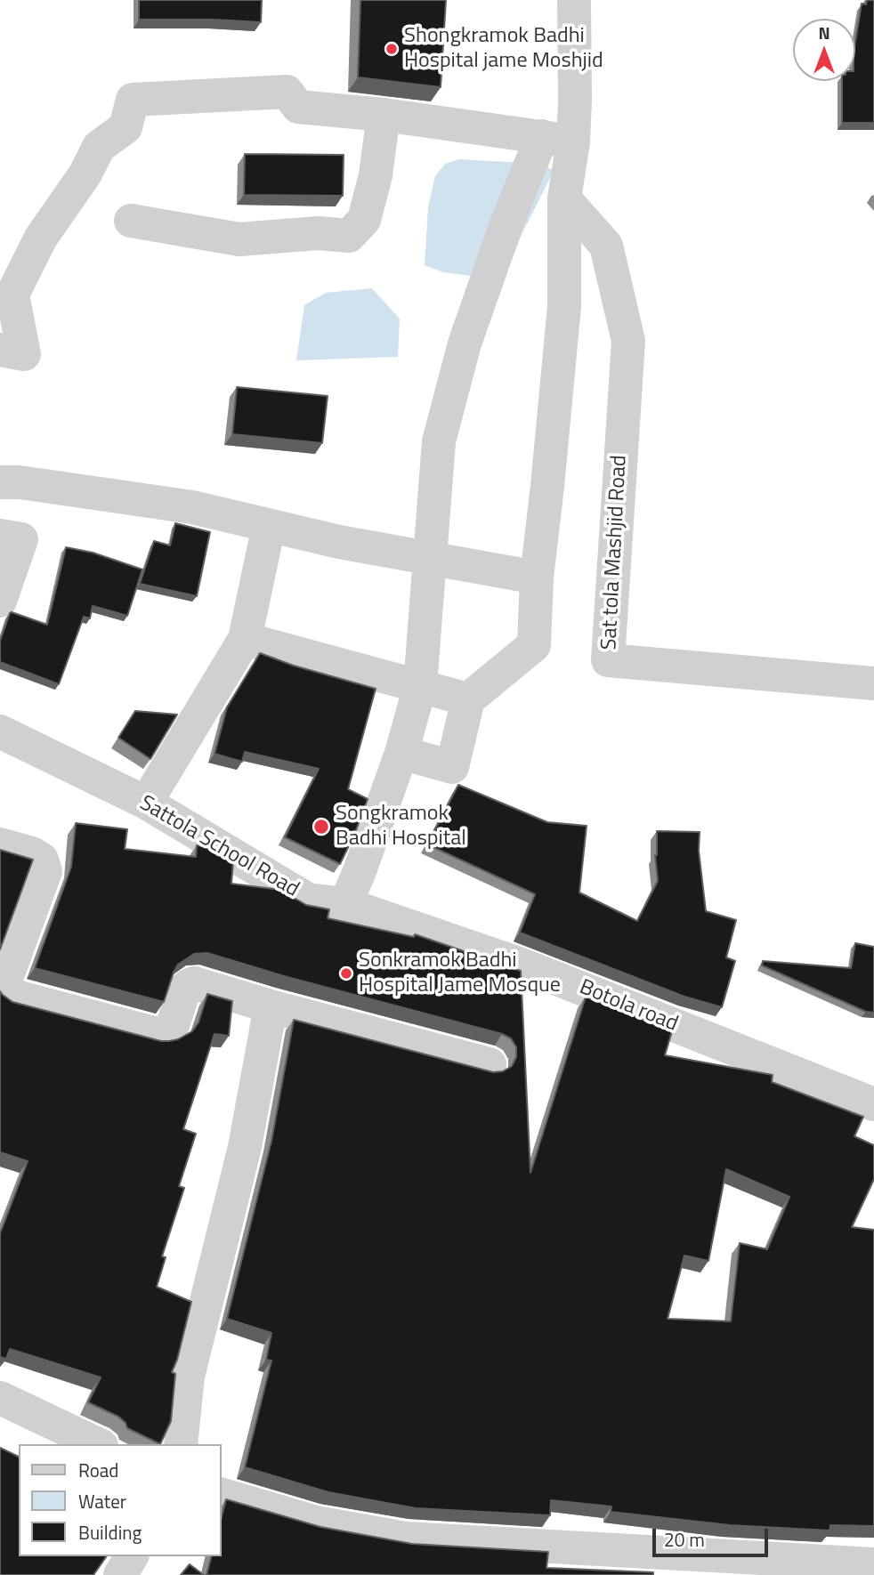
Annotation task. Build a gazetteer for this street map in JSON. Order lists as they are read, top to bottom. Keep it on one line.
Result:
{"streets":{"street":["Sat tola Mashjid Road","Sattola School Road","Botola road"]},"crossings":[["Sattola School Road","Botola road"]],"places":["Shongkramok Badhi Hospital jame Moshjid","Songkramok Badhi Hospital","Sonkramok Badhi Hospital Jame Mosque"],"legend":["Road","Water","Building"],"scale_bar":"20 m","north":"top"}
